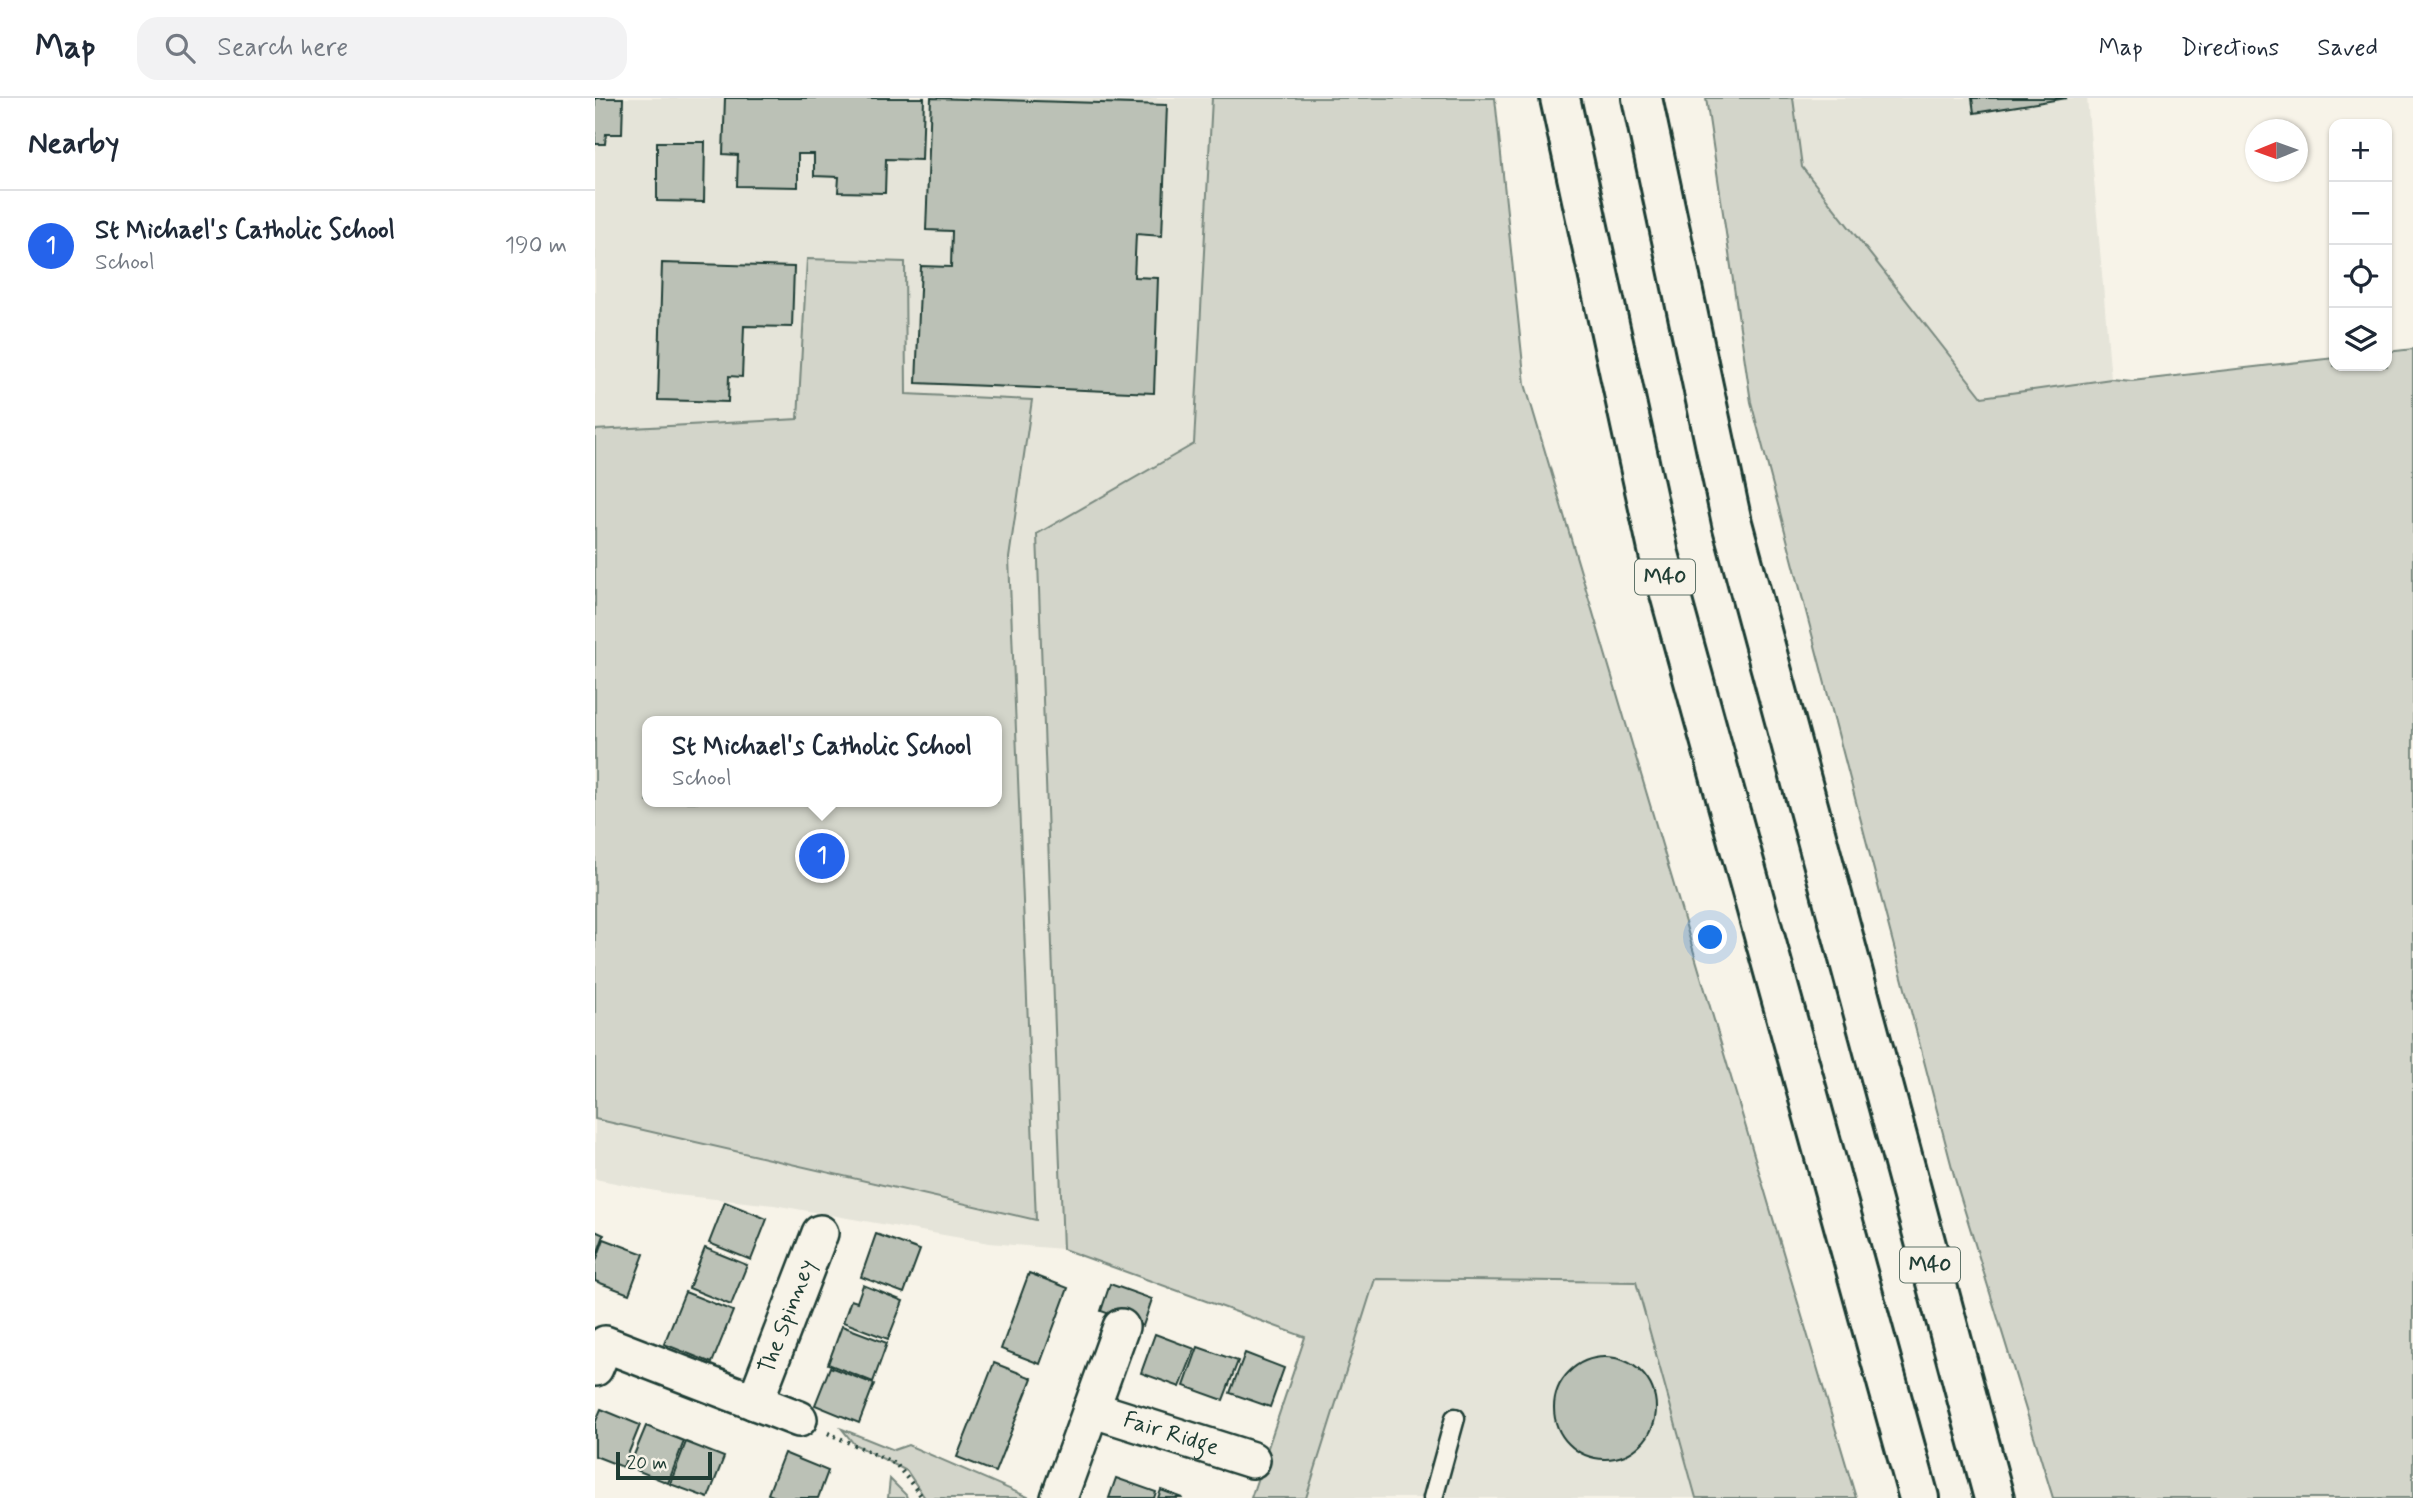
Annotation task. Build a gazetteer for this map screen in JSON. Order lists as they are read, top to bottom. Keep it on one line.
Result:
{"streets":{"highway":["M40"],"street":["The Spinney","Fair Ridge"]},"scale_bar":"20 m","north":"left","page":{"header":"Map","search":"Search here","nav":["Map","Directions","Saved"],"heading":"Nearby","map_buttons":["+","−"],"list":[{"mark":"1","name":"St Michael's Catholic School","note":"School","value":"190 m"}],"popup":["St Michael's Catholic School","School"],"pins":"1","scale":"20 m"}}
